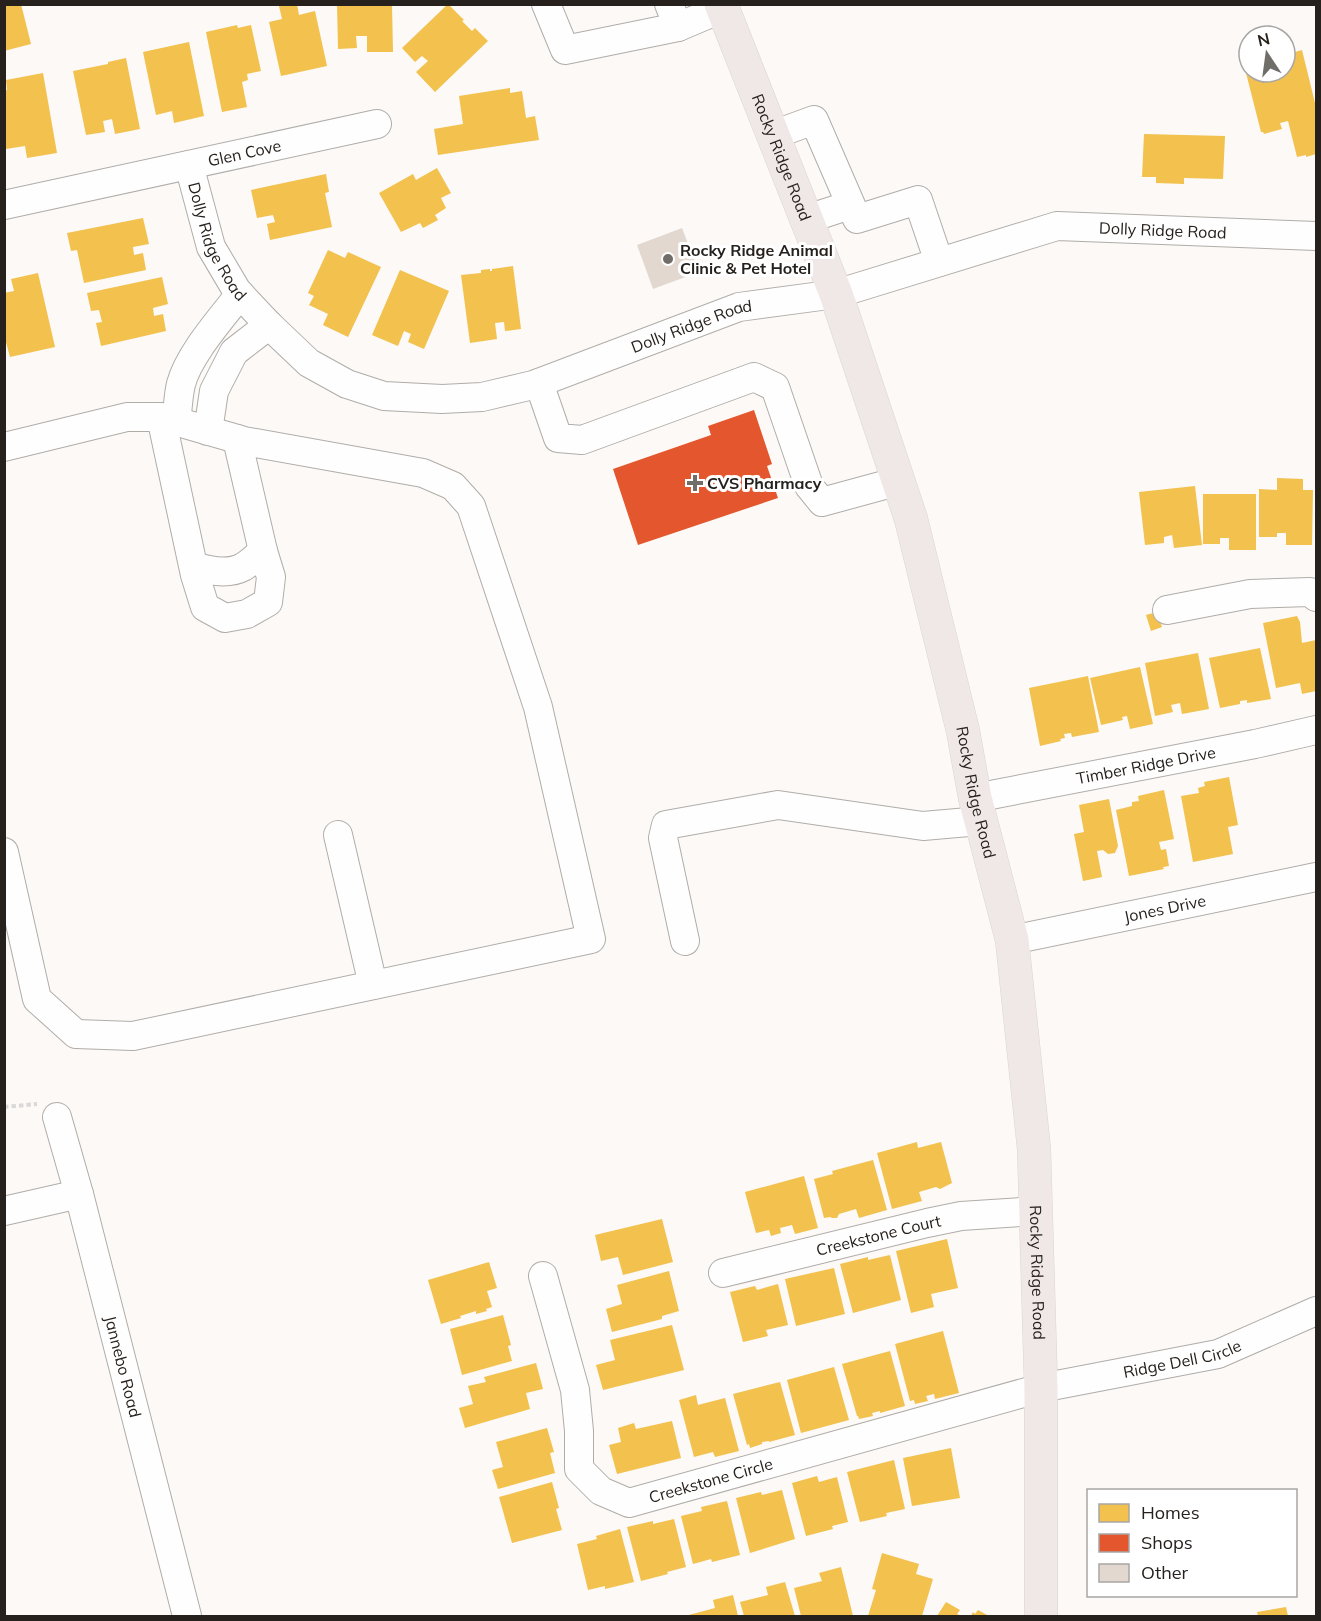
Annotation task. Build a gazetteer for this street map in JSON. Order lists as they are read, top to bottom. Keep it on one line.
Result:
{"streets":{"main road":["Rocky Ridge Road"],"street":["Glen Cove","Dolly Ridge Road","Timber Ridge Drive","Jones Drive","Creekstone Court","Ridge Dell Circle","Jannebo Road","Creekstone Circle"]},"crossings":[["Glen Cove","Dolly Ridge Road"],["Rocky Ridge Road","Dolly Ridge Road"],["Rocky Ridge Road","Timber Ridge Drive"],["Rocky Ridge Road","Jones Drive"],["Rocky Ridge Road","Creekstone Court"],["Rocky Ridge Road","Ridge Dell Circle"],["Rocky Ridge Road","Creekstone Circle"],["Ridge Dell Circle","Creekstone Circle"]],"places":{"other":["Rocky Ridge Animal Clinic & Pet Hotel"],"health":["CVS Pharmacy"]},"legend":["Homes","Shops","Other"],"north":"top"}
